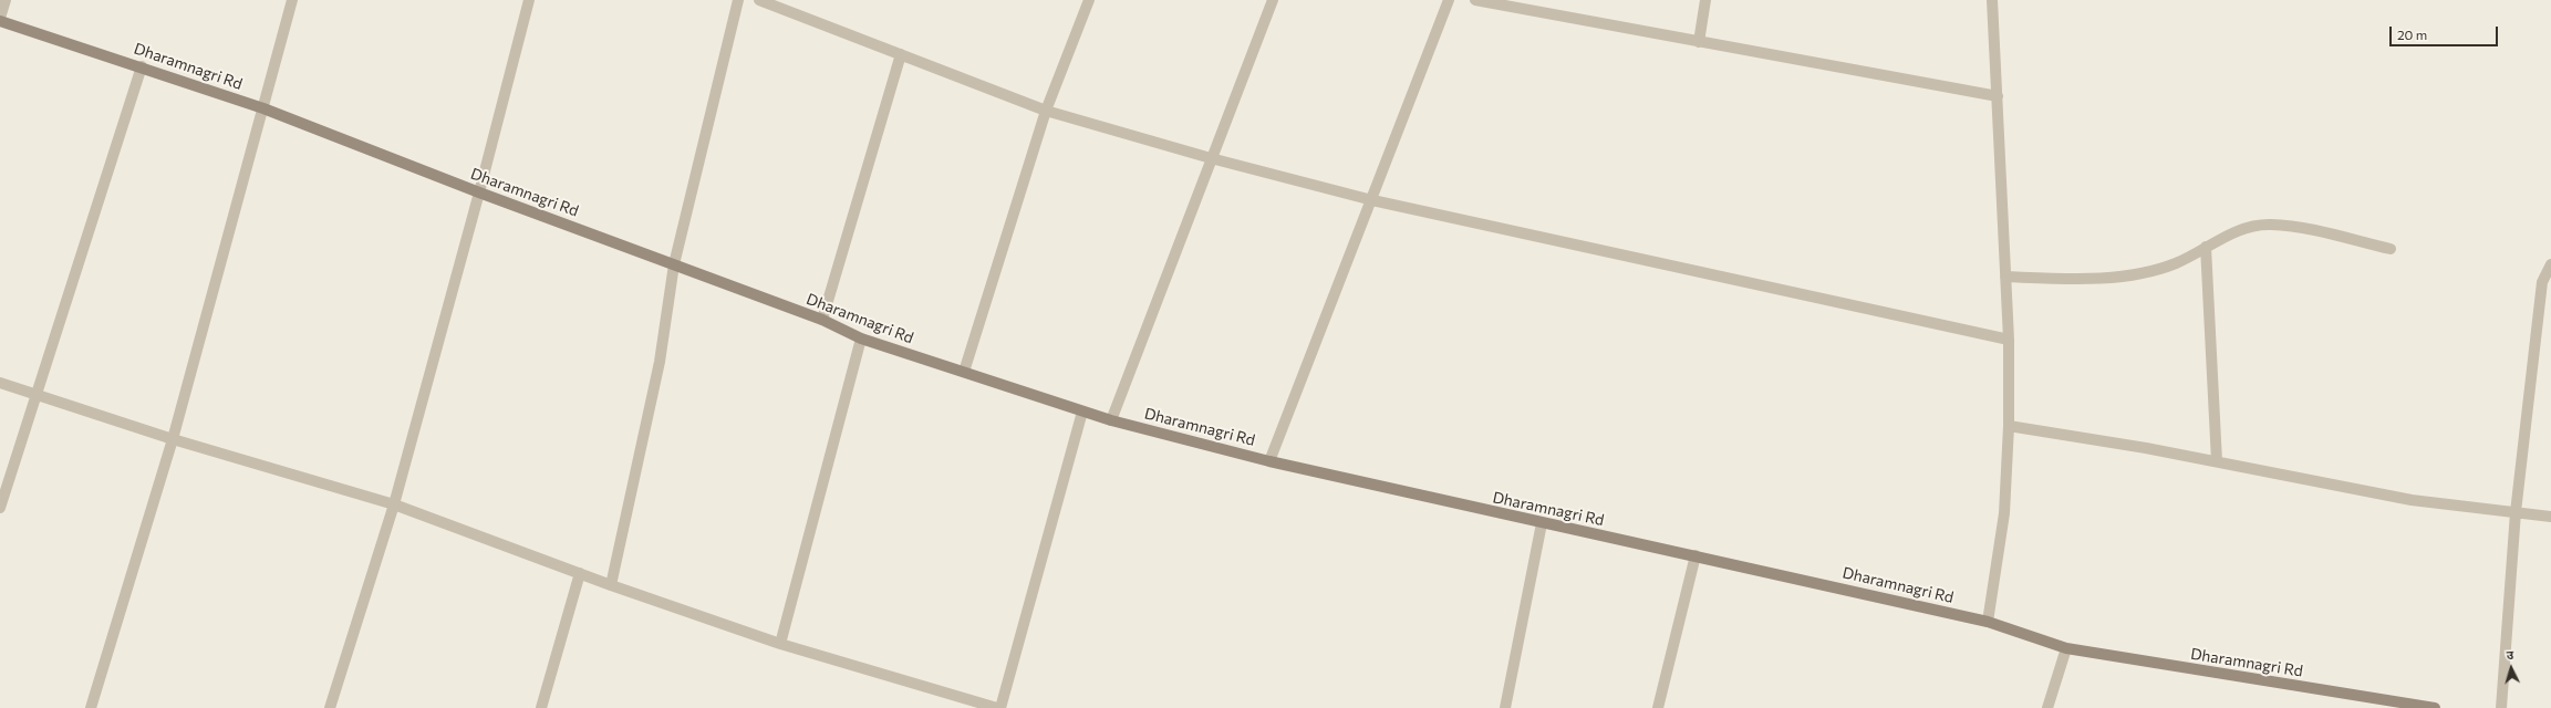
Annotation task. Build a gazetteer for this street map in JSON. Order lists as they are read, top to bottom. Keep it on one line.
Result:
{"streets":{"street":["Dharamnagri Rd"]},"scale_bar":"20 m","north":"top"}
